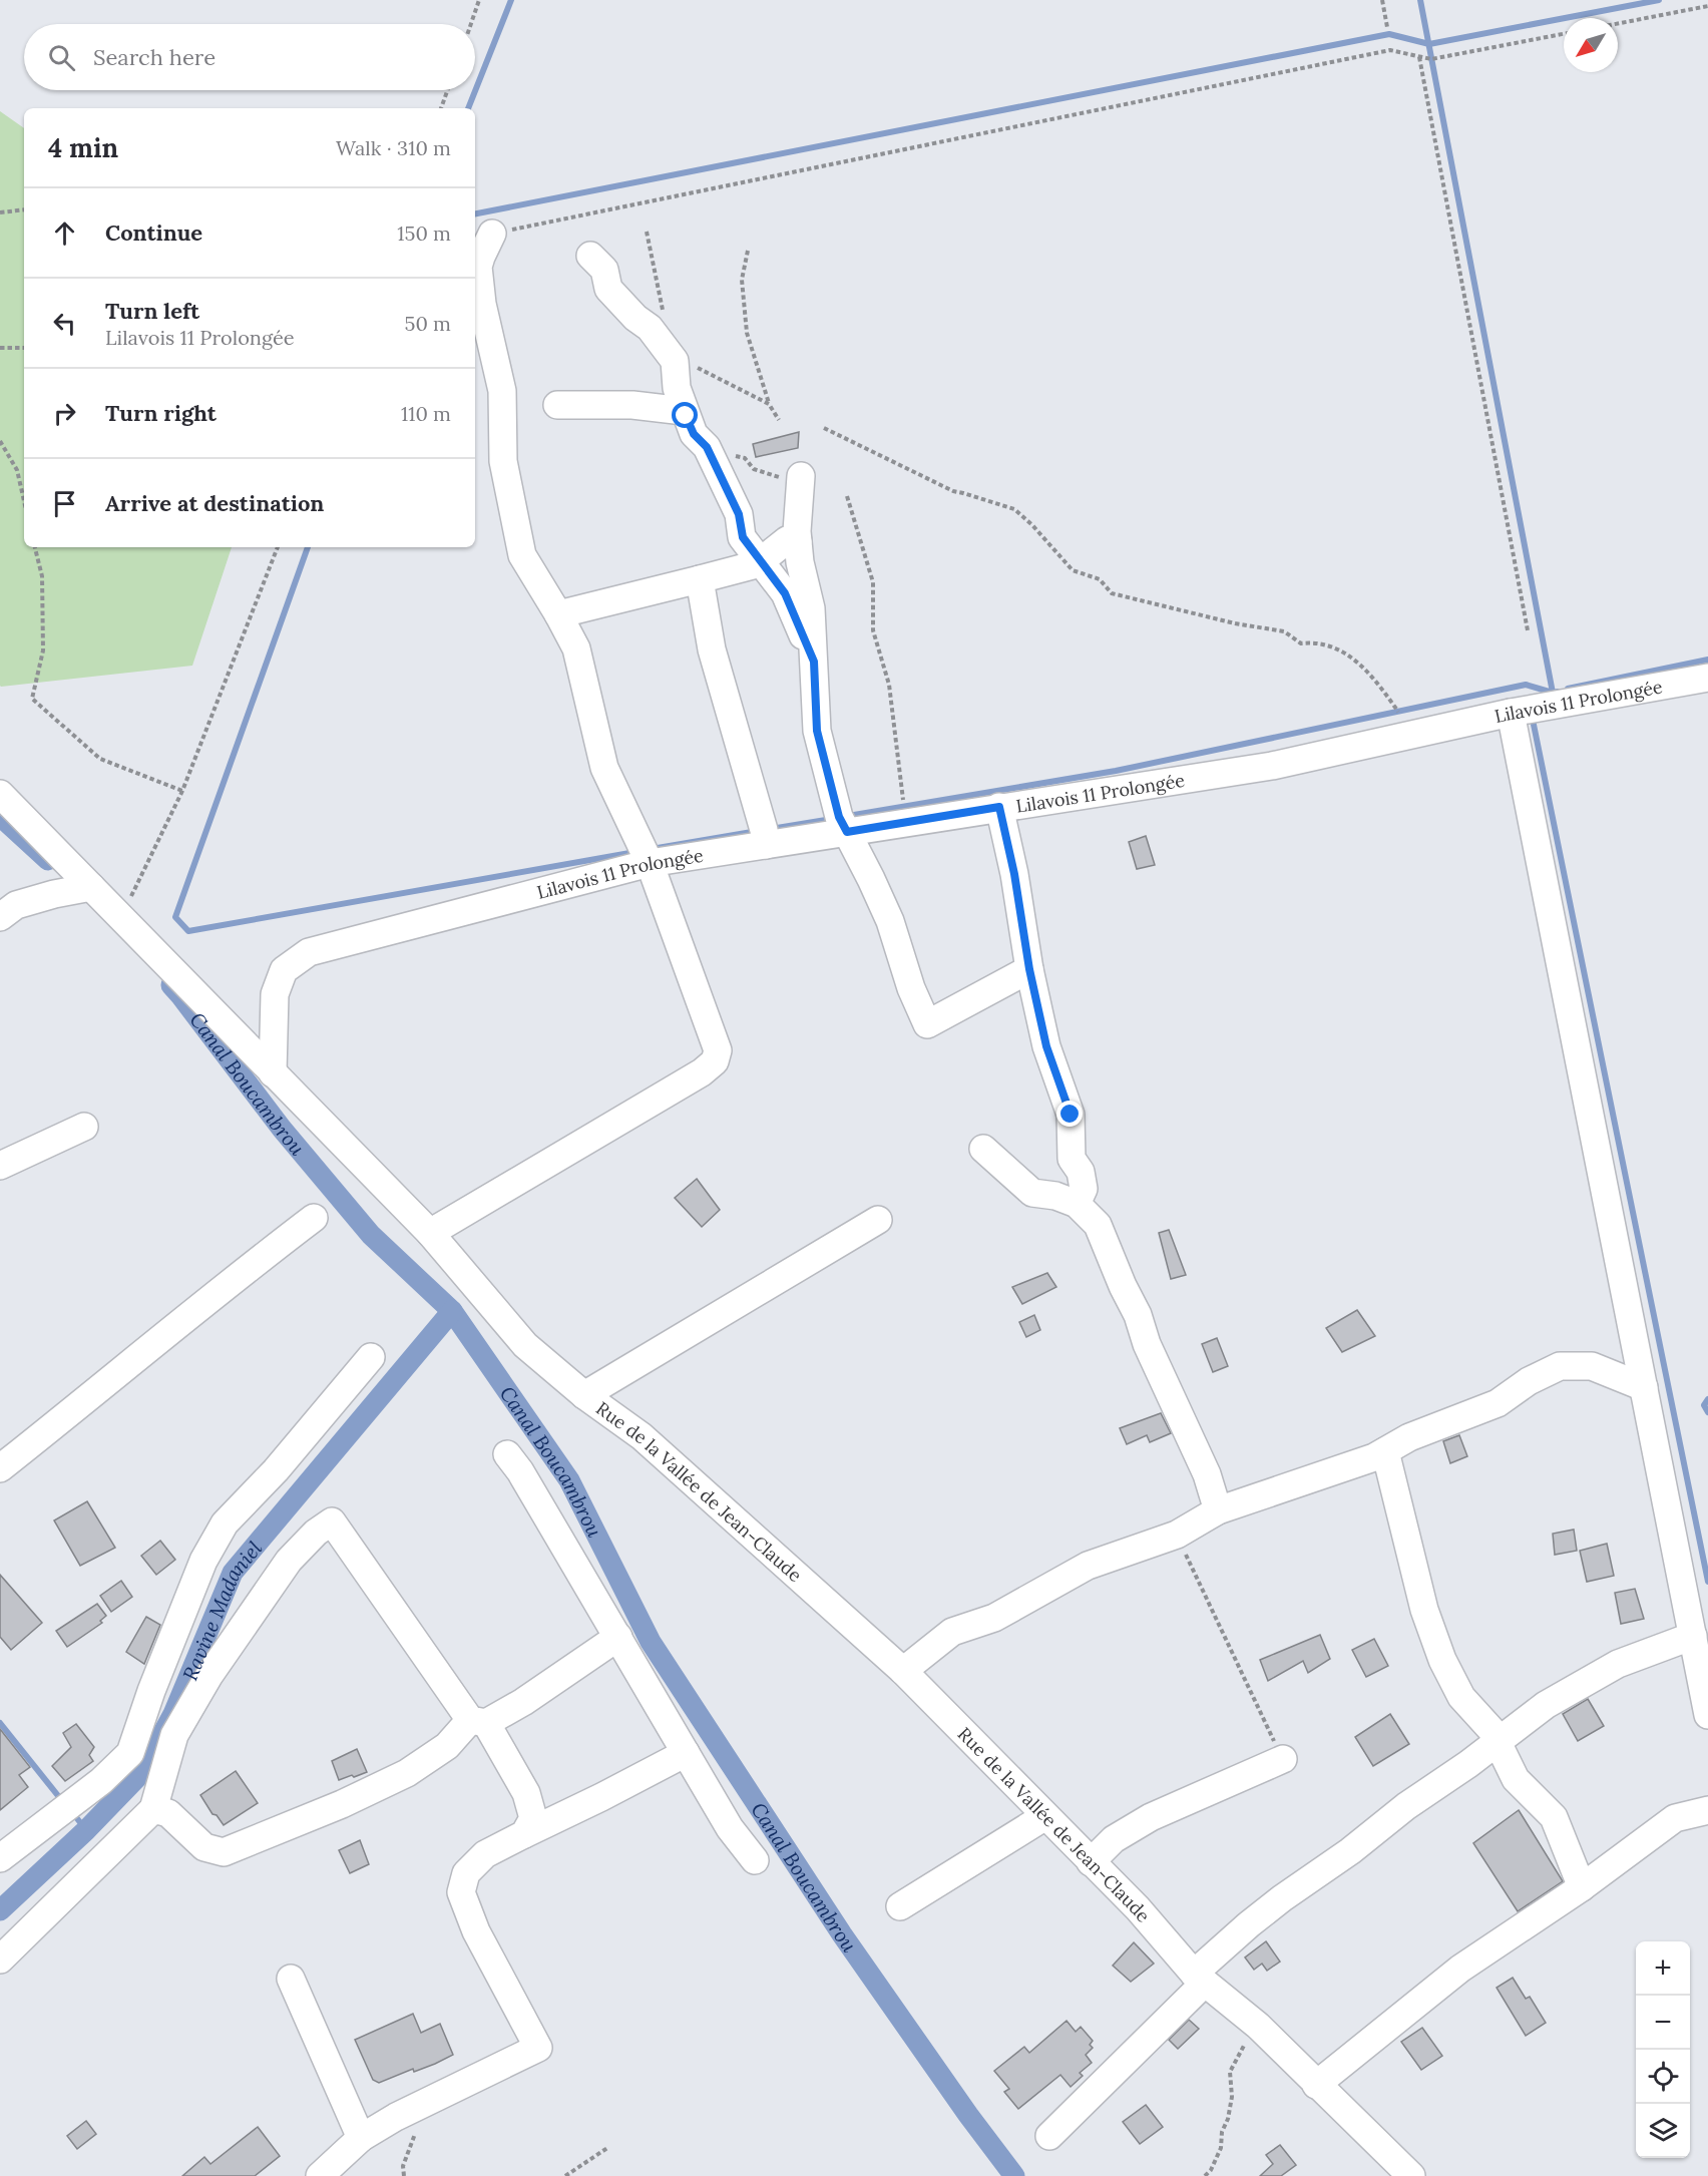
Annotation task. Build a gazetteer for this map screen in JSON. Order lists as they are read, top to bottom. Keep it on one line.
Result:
{"streets":{"street":["Lilavois 11 Prolongée","Rue de la Vallée de Jean-Claude"]},"crossings":[["Lilavois 11 Prolongée","Rue de la Vallée de Jean-Claude"]],"water":["Canal Boucambrou","Ravine Madaniel"],"north":"bottom left","page":{"search":"Search here","heading":["4 min","Walk · 310 m"],"list":[["Continue","150 m"],["Turn left","Lilavois 11 Prolongée","50 m"],["Turn right","110 m"],"Arrive at destination"],"map_buttons":["+","−"]}}
